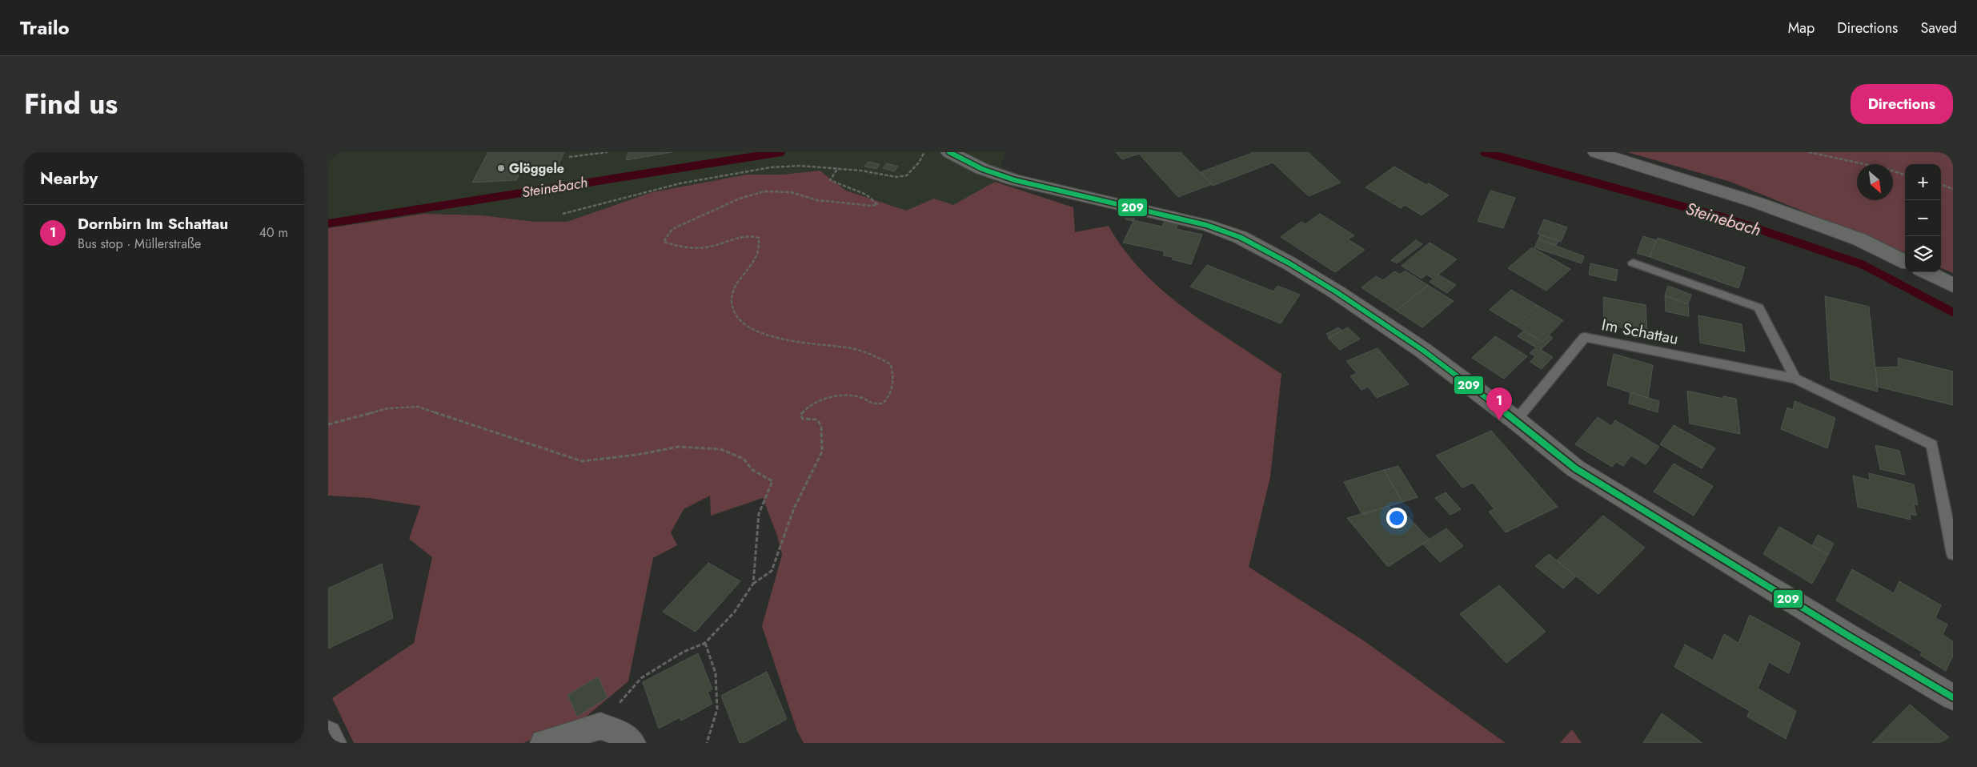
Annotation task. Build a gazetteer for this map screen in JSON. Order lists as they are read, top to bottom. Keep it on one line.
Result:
{"streets":{"lane":["Im Schattau"]},"water":["Steinebach"],"places":["Glöggele"],"lines":["transit line 209"],"north":"bottom right","page":{"header":"Trailo","nav":["Map","Directions","Saved"],"title":"Find us","buttons":"Directions","heading":"Nearby","map_buttons":["+","−"],"list":[{"mark":"1","name":"Dornbirn Im Schattau","note":"Bus stop · Müllerstraße","value":"40 m"}],"pins":"1"}}
